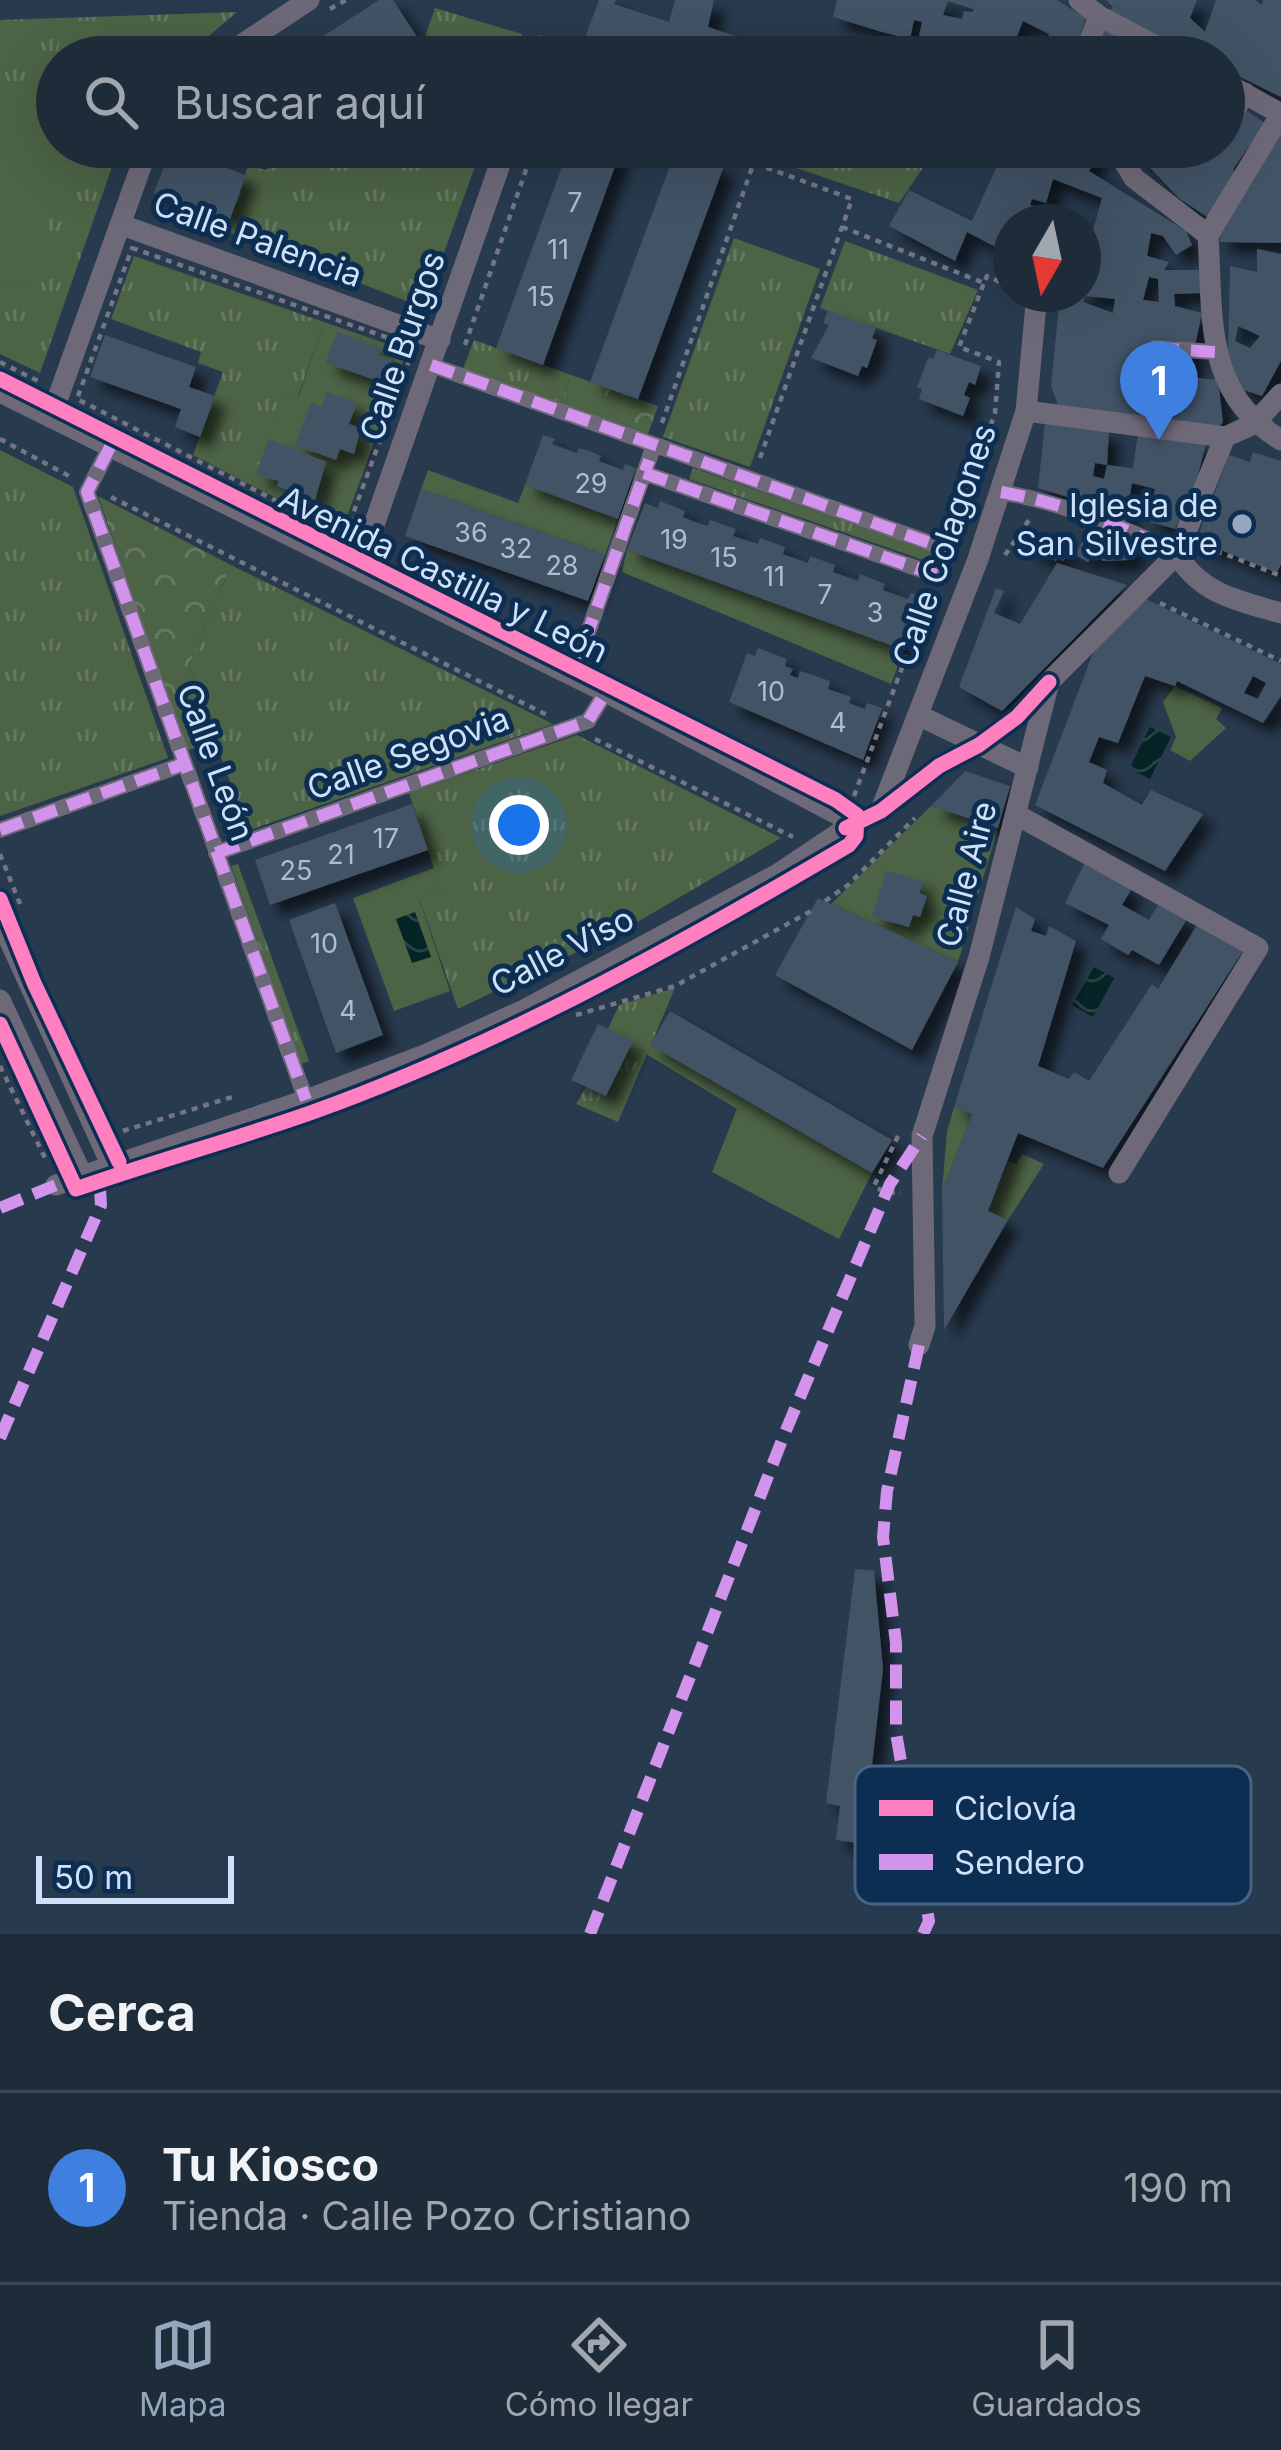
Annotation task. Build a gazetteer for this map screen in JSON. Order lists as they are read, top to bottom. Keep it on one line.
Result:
{"streets":{"street":["Calle Palencia","Calle Burgos","Calle Colagones","Avenida Castilla y León","Calle Segovia","Calle León","Calle Aire","Calle Viso"]},"crossings":[["Calle Palencia","Calle Burgos"],["Calle Burgos","Avenida Castilla y León"],["Calle Colagones","Calle Viso"],["Avenida Castilla y León","Calle Segovia"],["Avenida Castilla y León","Calle Viso"],["Calle Segovia","Calle León"],["Calle León","Calle Viso"],["Calle Aire","Calle Viso"]],"places":["Iglesia de San Silvestre"],"house_numbers":["7","11","15","29","36","19","32","15","28","11","7","3","10","4","17","21","25","10","4"],"legend":["Ciclovía","Sendero"],"scale_bar":"50 m","north":"bottom","page":{"search":"Buscar aquí","pins":"1","scale":"50 m","heading":"Cerca","list":[{"mark":"1","name":"Tu Kiosco","note":"Tienda · Calle Pozo Cristiano","value":"190 m"}],"nav":["Mapa","Cómo llegar","Guardados"]}}
